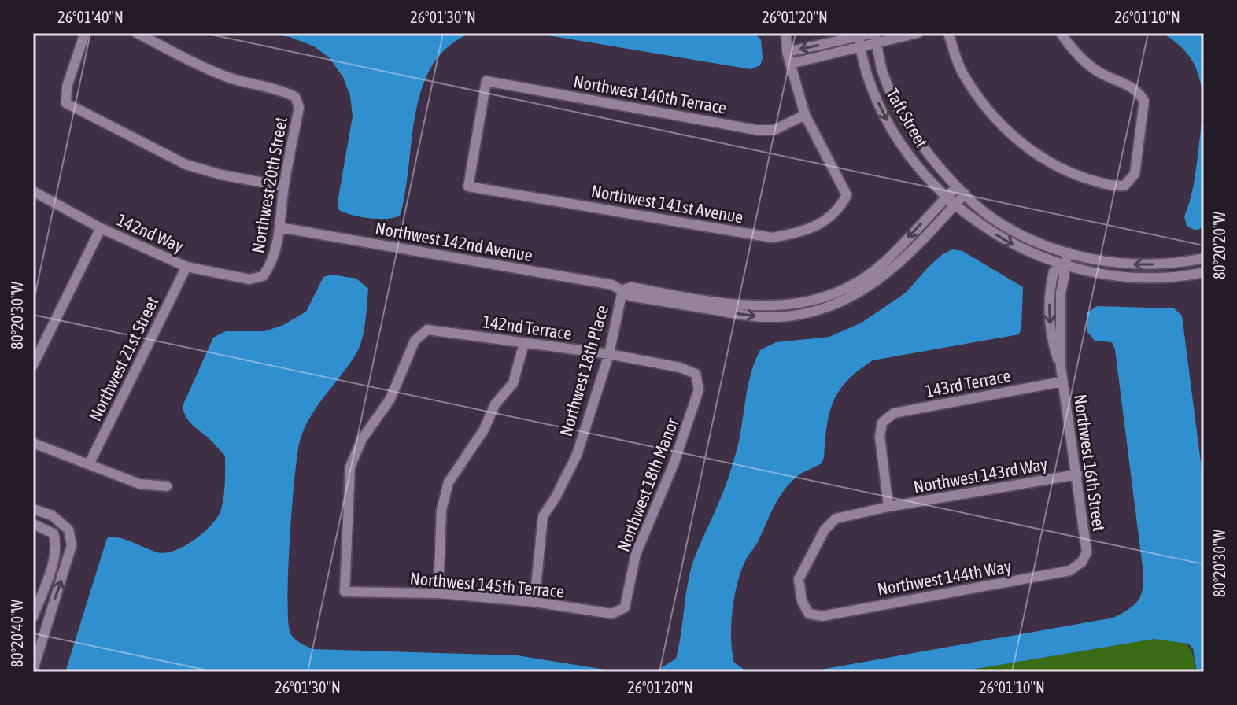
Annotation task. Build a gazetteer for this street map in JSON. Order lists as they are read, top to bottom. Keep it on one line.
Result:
{"streets":{"street":["Northwest 140th Terrace","Taft Street","Northwest 20th Street","Northwest 141st Avenue","142nd Way","Northwest 142nd Avenue","142nd Terrace","Northwest 21st Street","Northwest 18th Place","143rd Terrace","Northwest 16th Street","Northwest 143rd Way","Northwest 18th Manor","Northwest 144th Way","Northwest 145th Terrace"]},"crossings":[["Northwest 140th Terrace","Northwest 141st Avenue"],["Taft Street","Northwest 142nd Avenue"],["Northwest 20th Street","142nd Way"],["Northwest 20th Street","Northwest 142nd Avenue"],["142nd Way","Northwest 21st Street"],["Northwest 142nd Avenue","Northwest 18th Place"],["142nd Terrace","Northwest 18th Place"],["142nd Terrace","Northwest 18th Manor"],["142nd Terrace","Northwest 145th Terrace"],["Northwest 18th Place","Northwest 145th Terrace"],["143rd Terrace","Northwest 16th Street"],["143rd Terrace","Northwest 143rd Way"],["Northwest 16th Street","Northwest 143rd Way"],["Northwest 16th Street","Northwest 144th Way"],["Northwest 143rd Way","Northwest 144th Way"],["Northwest 18th Manor","Northwest 145th Terrace"]],"coordinates":["26°01'40\"N","26°01'30\"N","26°01'20\"N","26°01'10\"N","80°20'20\"W","80°20'30\"W","80°20'40\"W"]}
